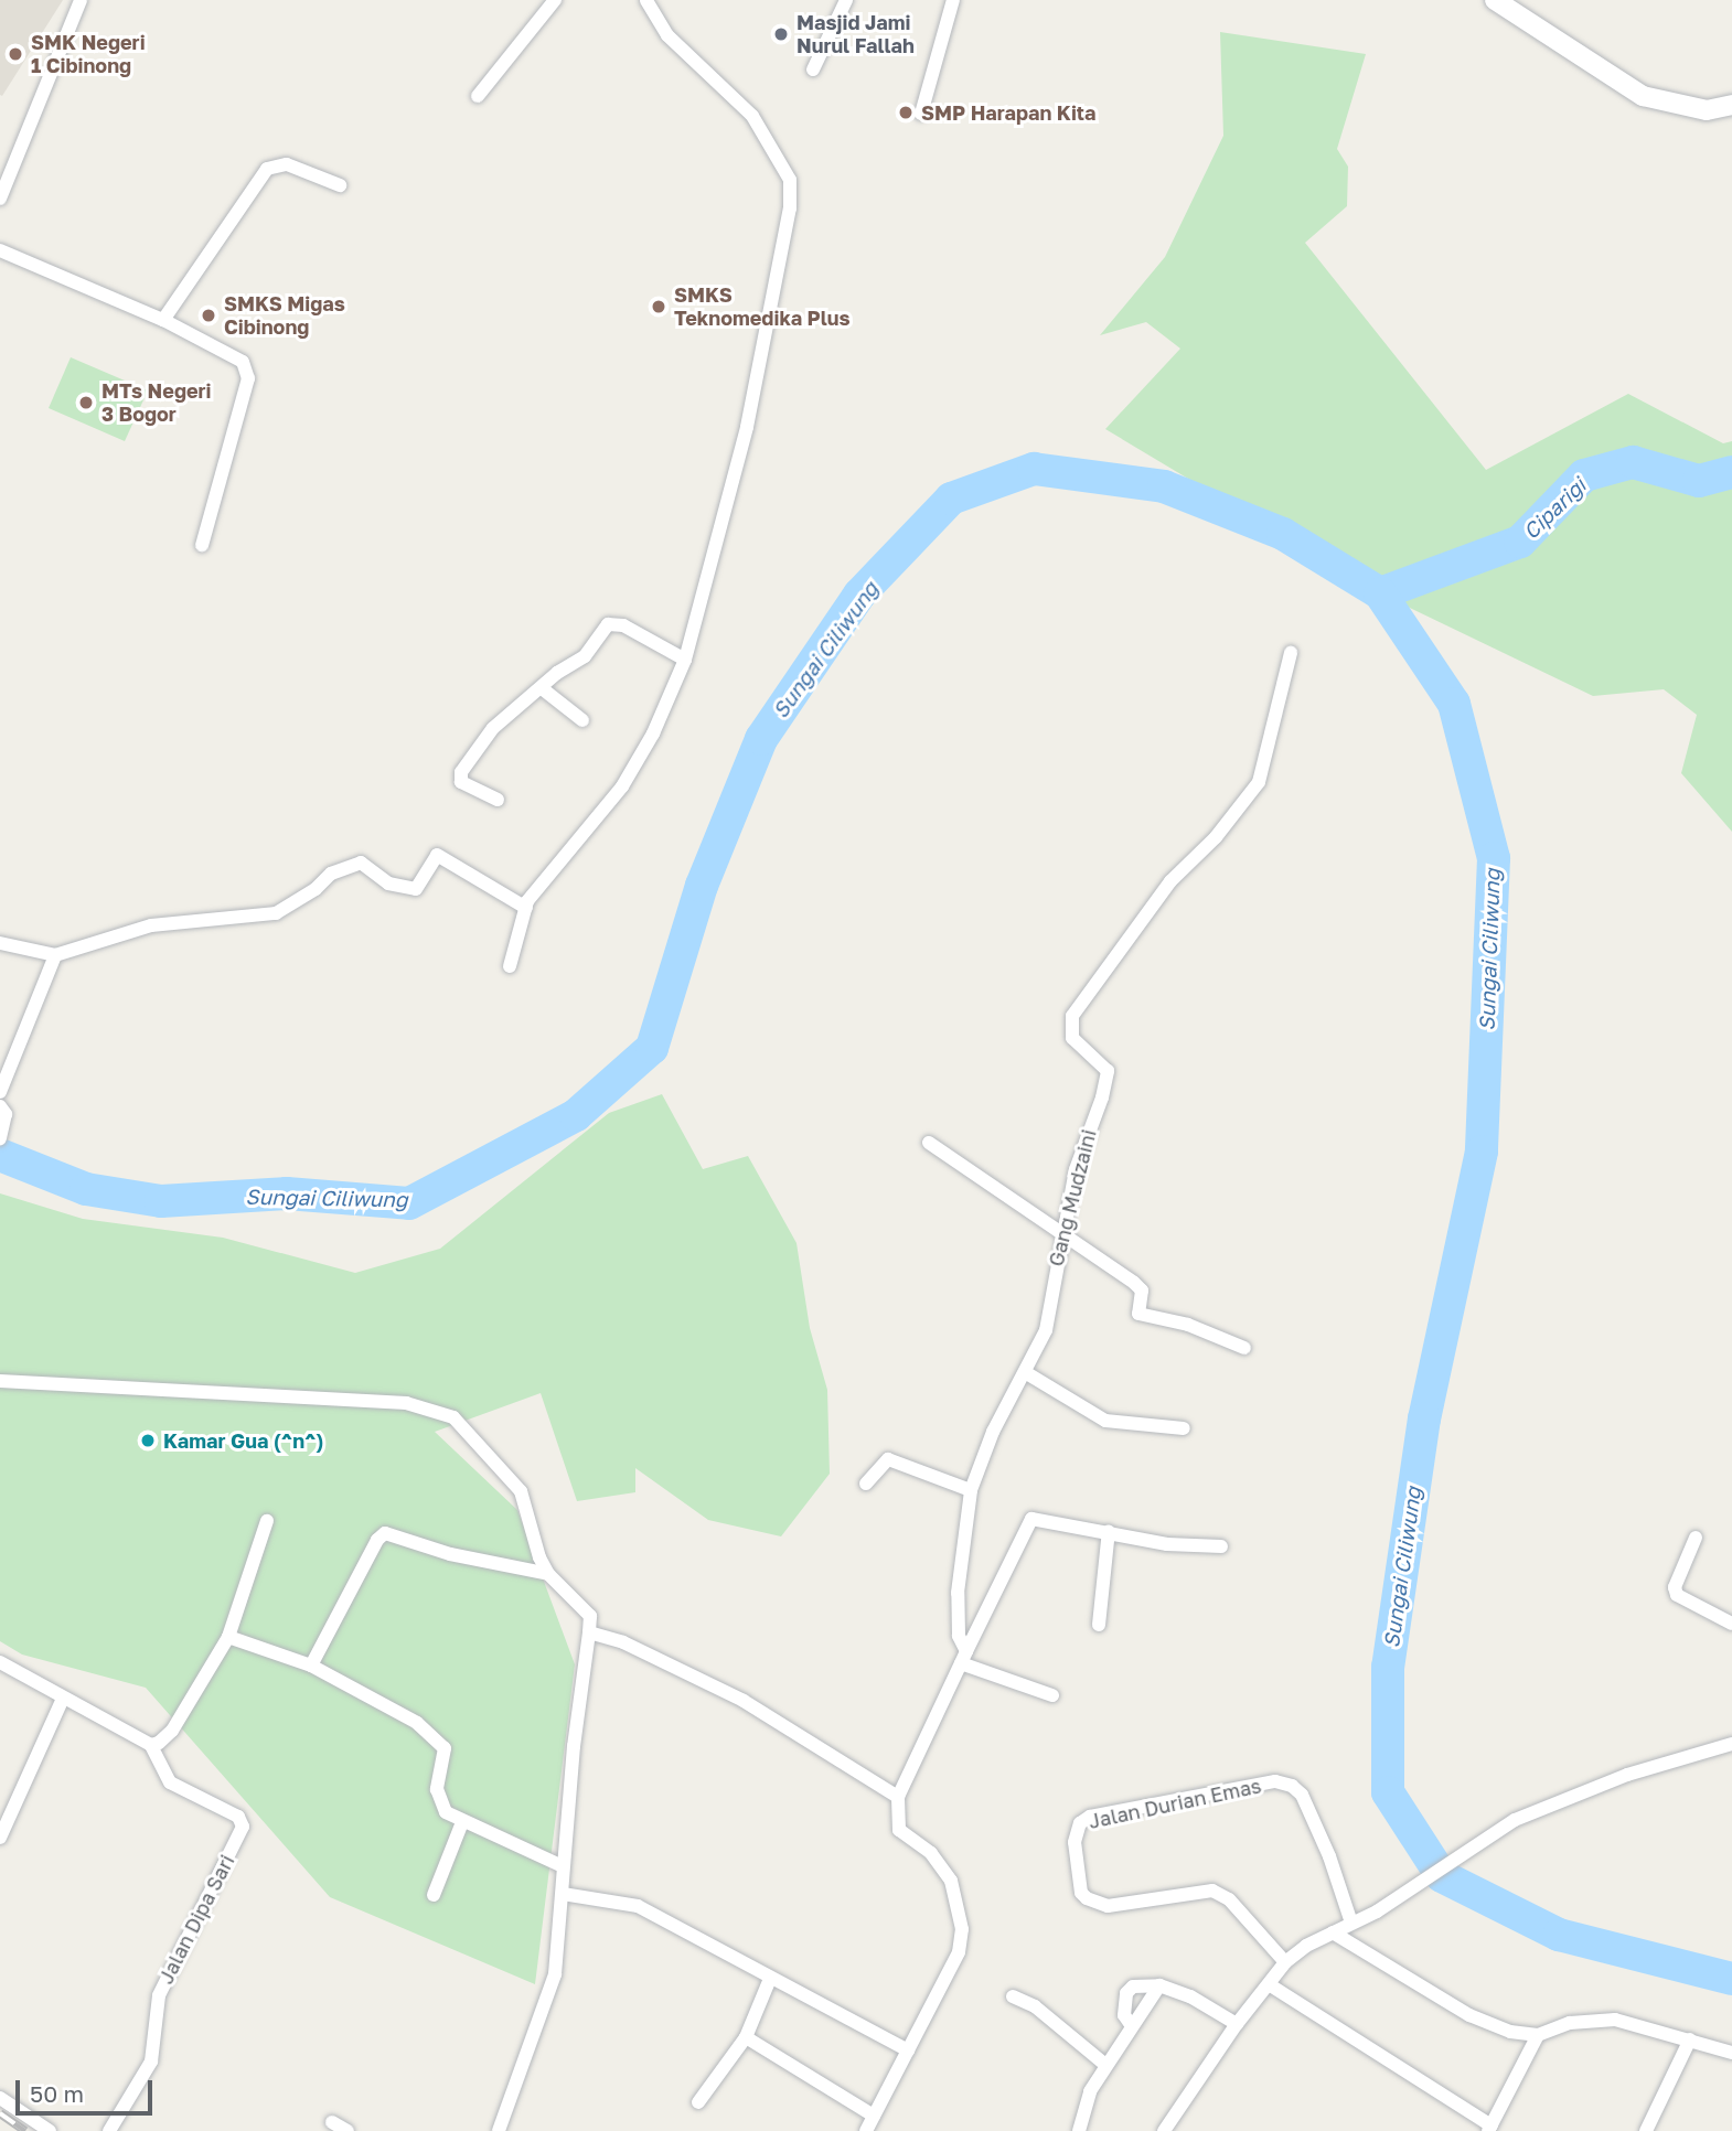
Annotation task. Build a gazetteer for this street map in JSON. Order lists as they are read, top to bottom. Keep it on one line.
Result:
{"streets":{"street":["Gang Mudzaini","Jalan Durian Emas","Jalan Dipa Sari"]},"water":["Ciparigi","Sungai Ciliwung"],"places":["Masjid Jami Nurul Fallah","SMK Negeri 1 Cibinong","SMP Harapan Kita","SMKS Teknomedika Plus","SMKS Migas Cibinong","MTs Negeri 3 Bogor","Kamar Gua (^n^)"],"scale_bar":"50 m"}
